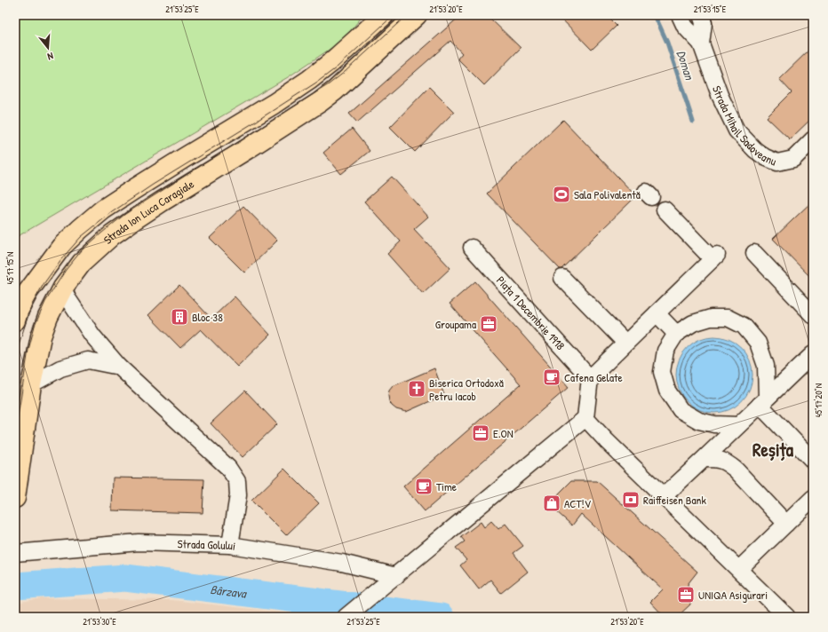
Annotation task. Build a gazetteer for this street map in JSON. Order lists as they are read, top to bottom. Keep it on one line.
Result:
{"streets":{"main road":["Strada Ion Luca Caragiale"],"street":["Strada Mihail Sadoveanu","Piața 1 Decembrie 1918","Strada Golului"]},"districts":["Reșița"],"water":["Doman","Bârzava"],"places":{"sports":["Sala Polivalentă"],"building":["Bloc 38"],"office":["Groupama","E.ON","UNIQA Asigurari"],"cafe":["Cafena Gelate","Time"],"church":["Biserica Ortodoxă Petru Iacob"],"bank":["Raiffeisen Bank"],"shop":["ACT!V"]},"north":"bottom","coordinates":["21°53'25\"E","21°53'20\"E","21°53'15\"E","45°17'15\"N","45°17'20\"N","21°53'30\"E"]}
